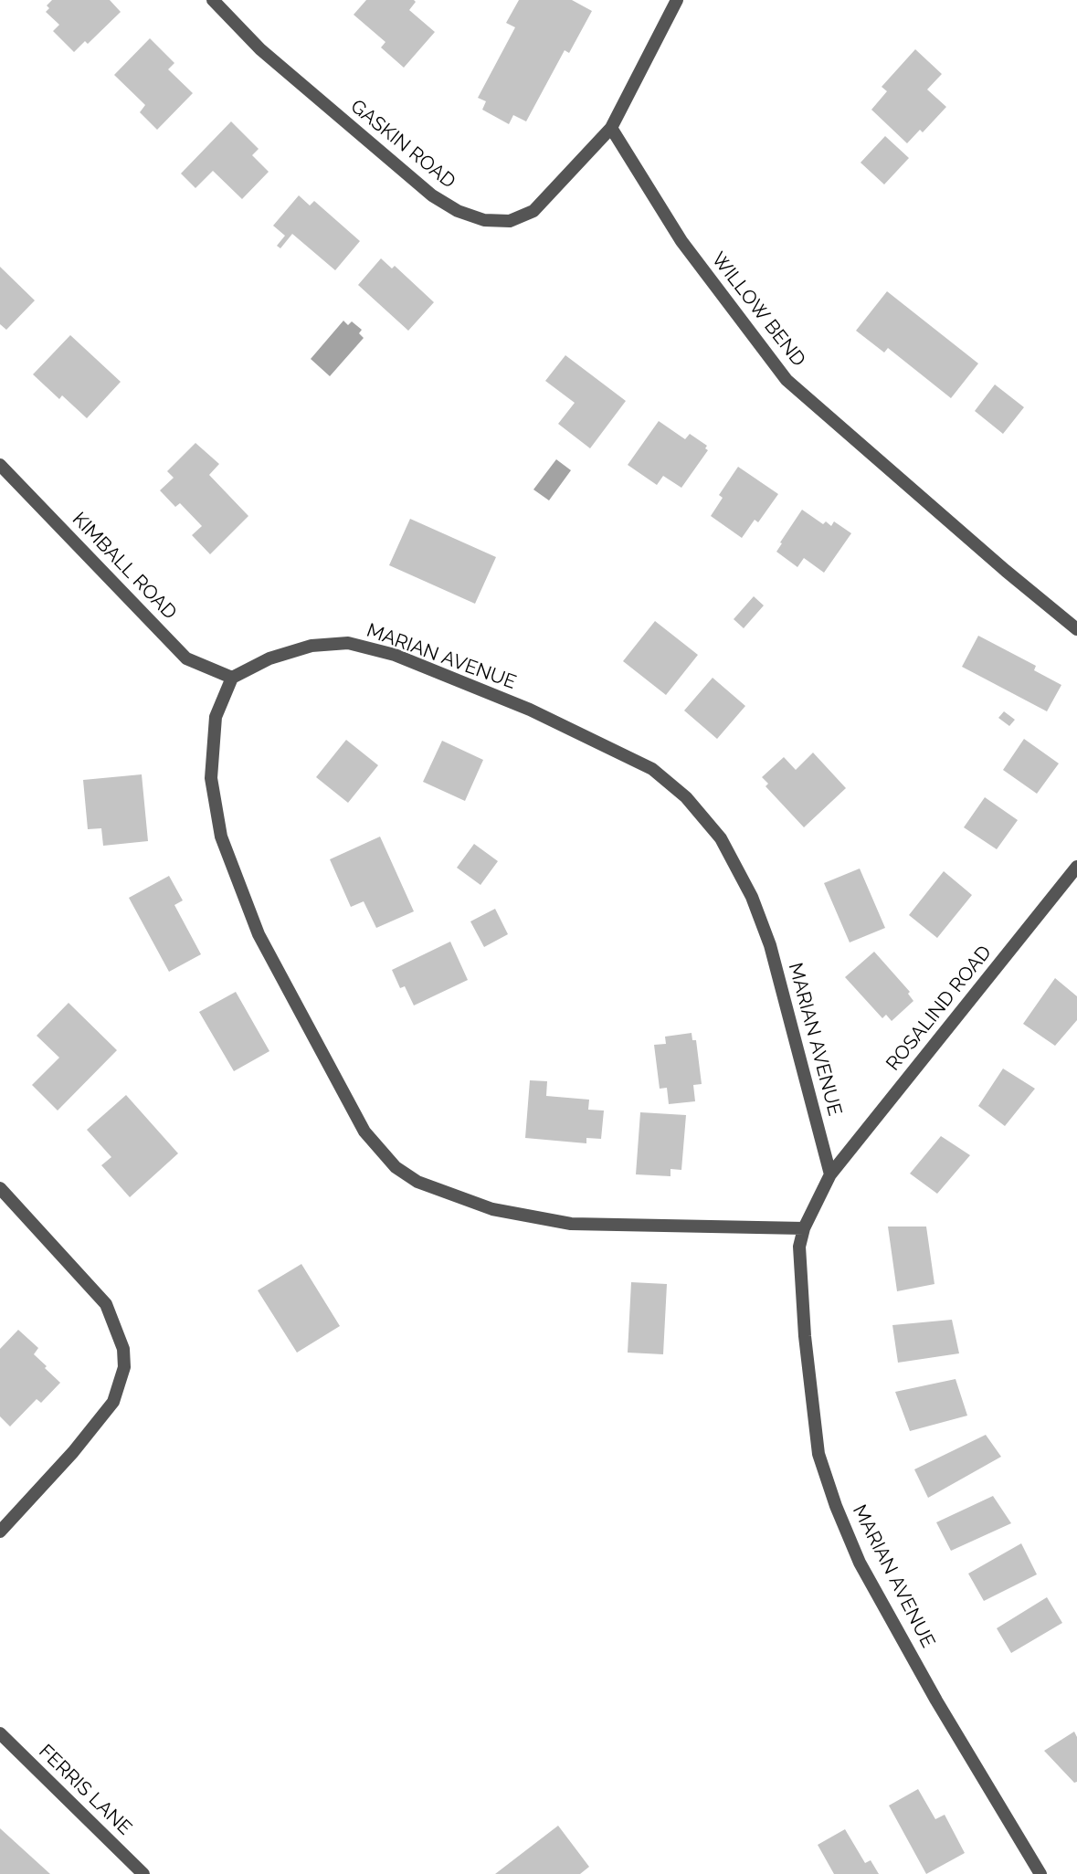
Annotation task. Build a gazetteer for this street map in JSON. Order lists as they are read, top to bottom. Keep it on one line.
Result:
{"streets":{"street":["GASKIN ROAD","WILLOW BEND","KIMBALL ROAD","MARIAN AVENUE","ROSALIND ROAD","FERRIS LANE"]},"crossings":[["GASKIN ROAD","WILLOW BEND"],["KIMBALL ROAD","MARIAN AVENUE"],["MARIAN AVENUE","ROSALIND ROAD"]]}
